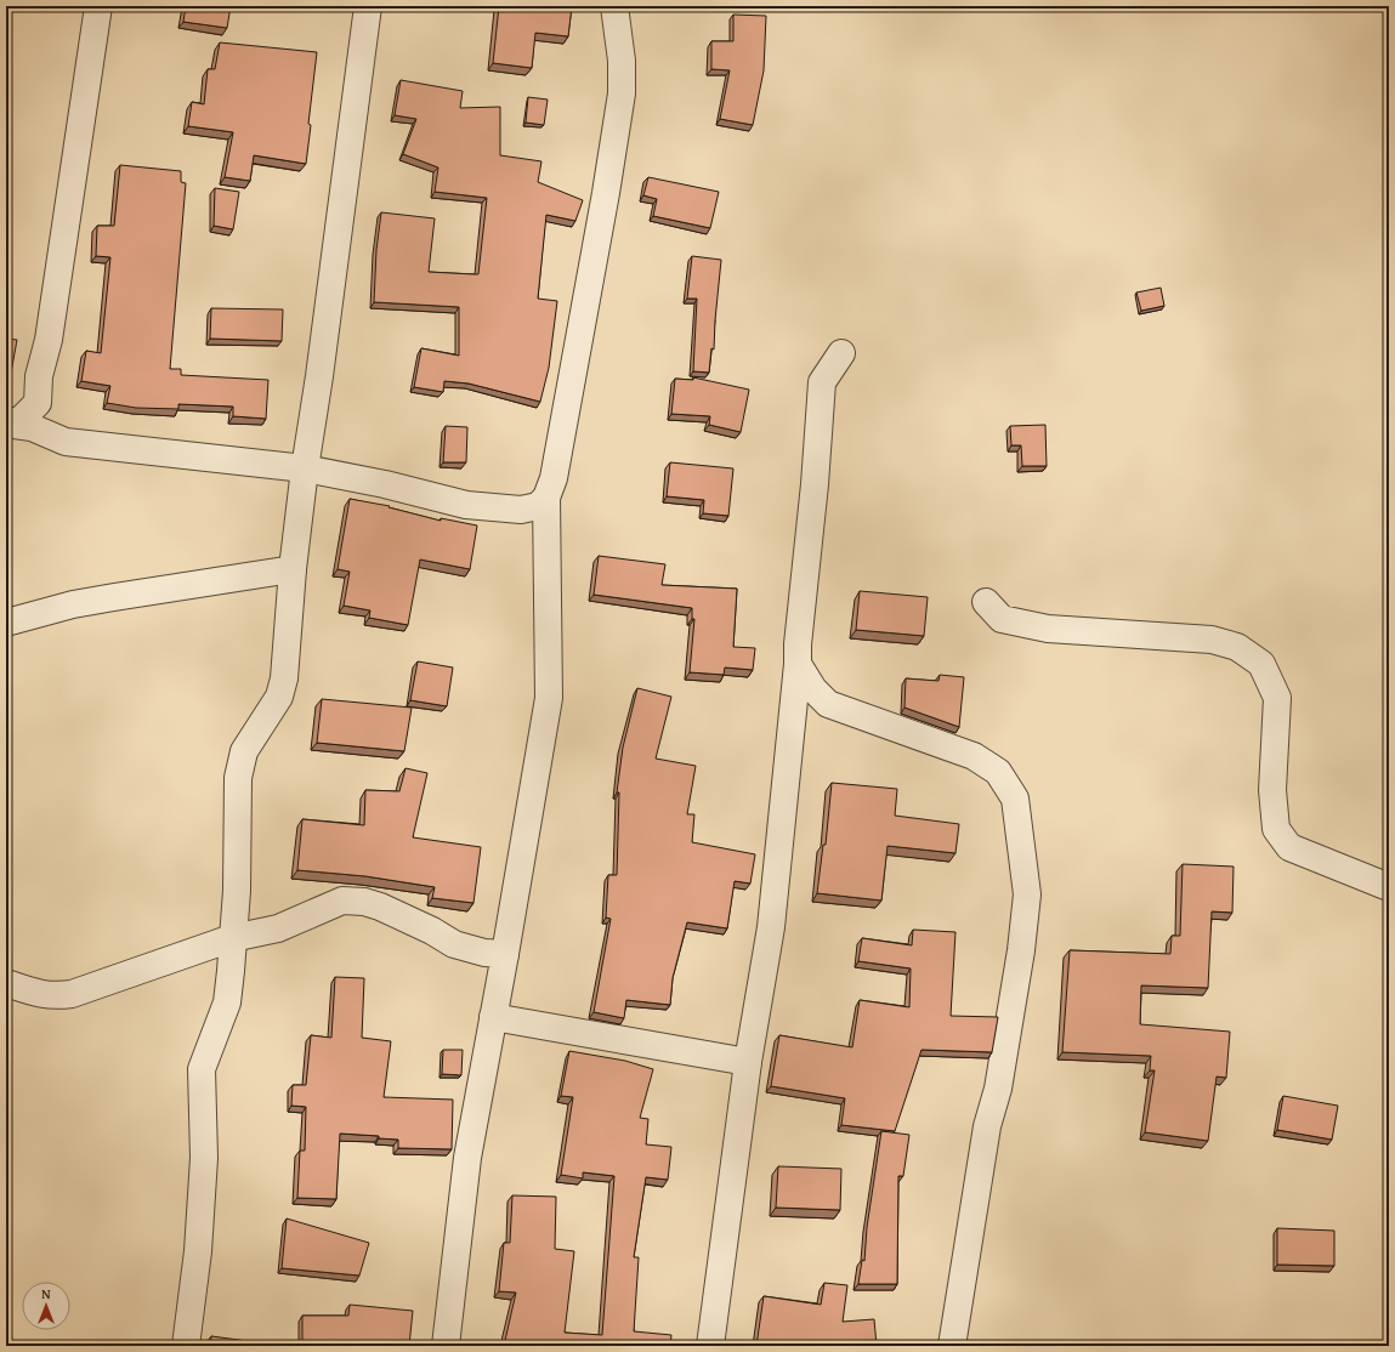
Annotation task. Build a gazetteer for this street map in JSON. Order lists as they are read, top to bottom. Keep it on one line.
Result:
{"north":"top"}
